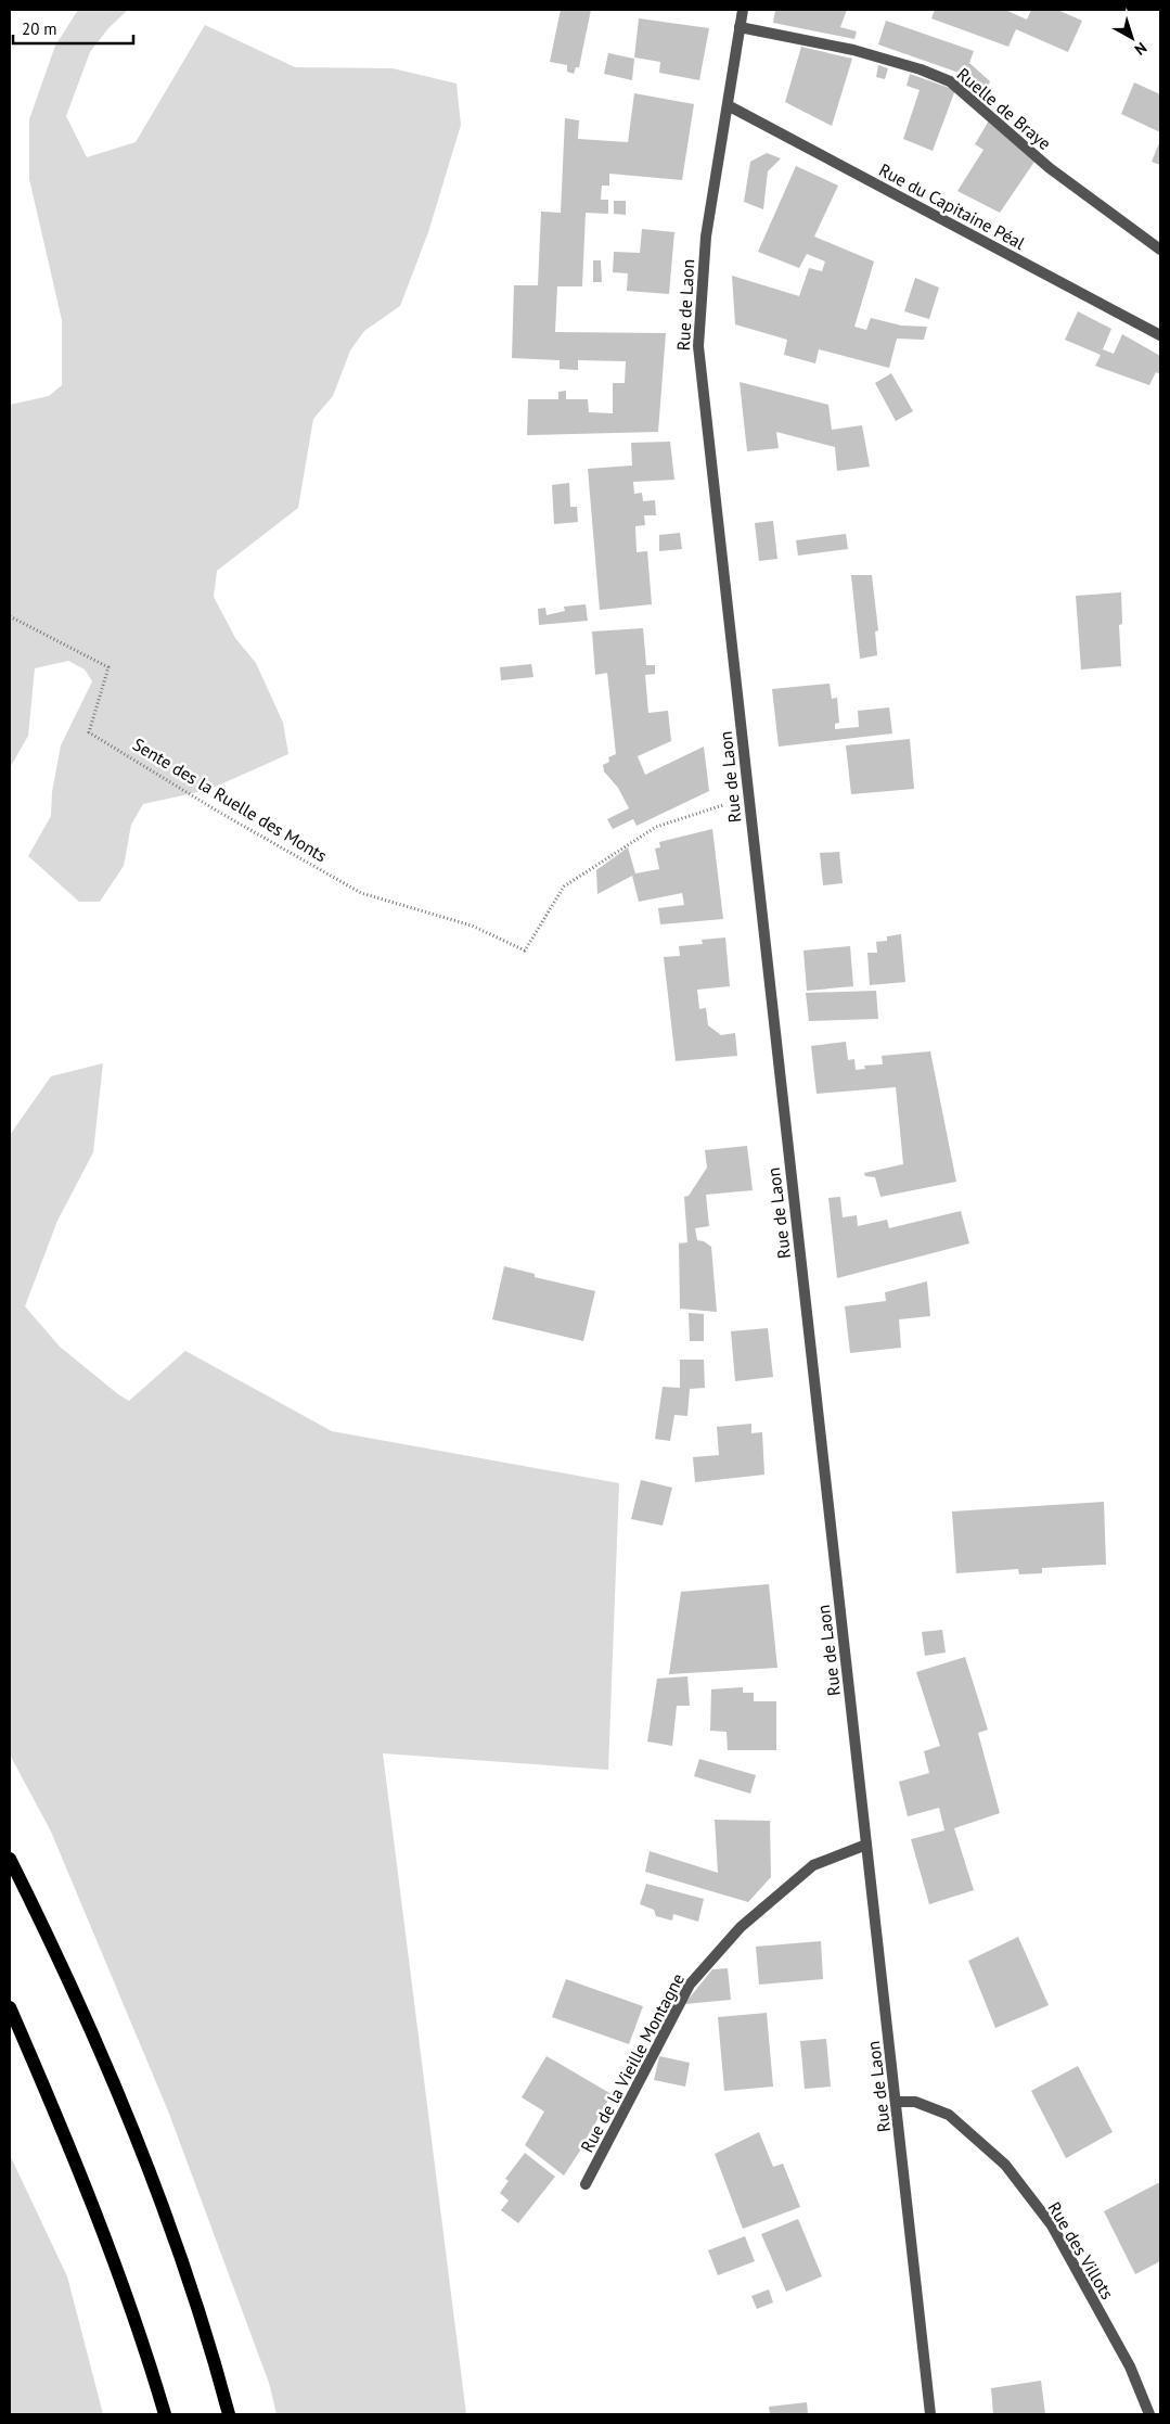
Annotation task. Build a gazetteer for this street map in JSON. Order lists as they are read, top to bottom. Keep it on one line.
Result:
{"streets":{"street":["Ruelle de Braye","Rue du Capitaine Péal","Rue de Laon","Rue de la Vieille Montagne","Rue des Villots"],"path":["Sente des la Ruelle des Monts"]},"crossings":[["Ruelle de Braye","Rue de Laon"],["Rue du Capitaine Péal","Rue de Laon"],["Rue de Laon","Sente des la Ruelle des Monts"],["Rue de Laon","Rue de la Vieille Montagne"],["Rue de Laon","Rue des Villots"]],"scale_bar":"20 m","north":"bottom right"}
